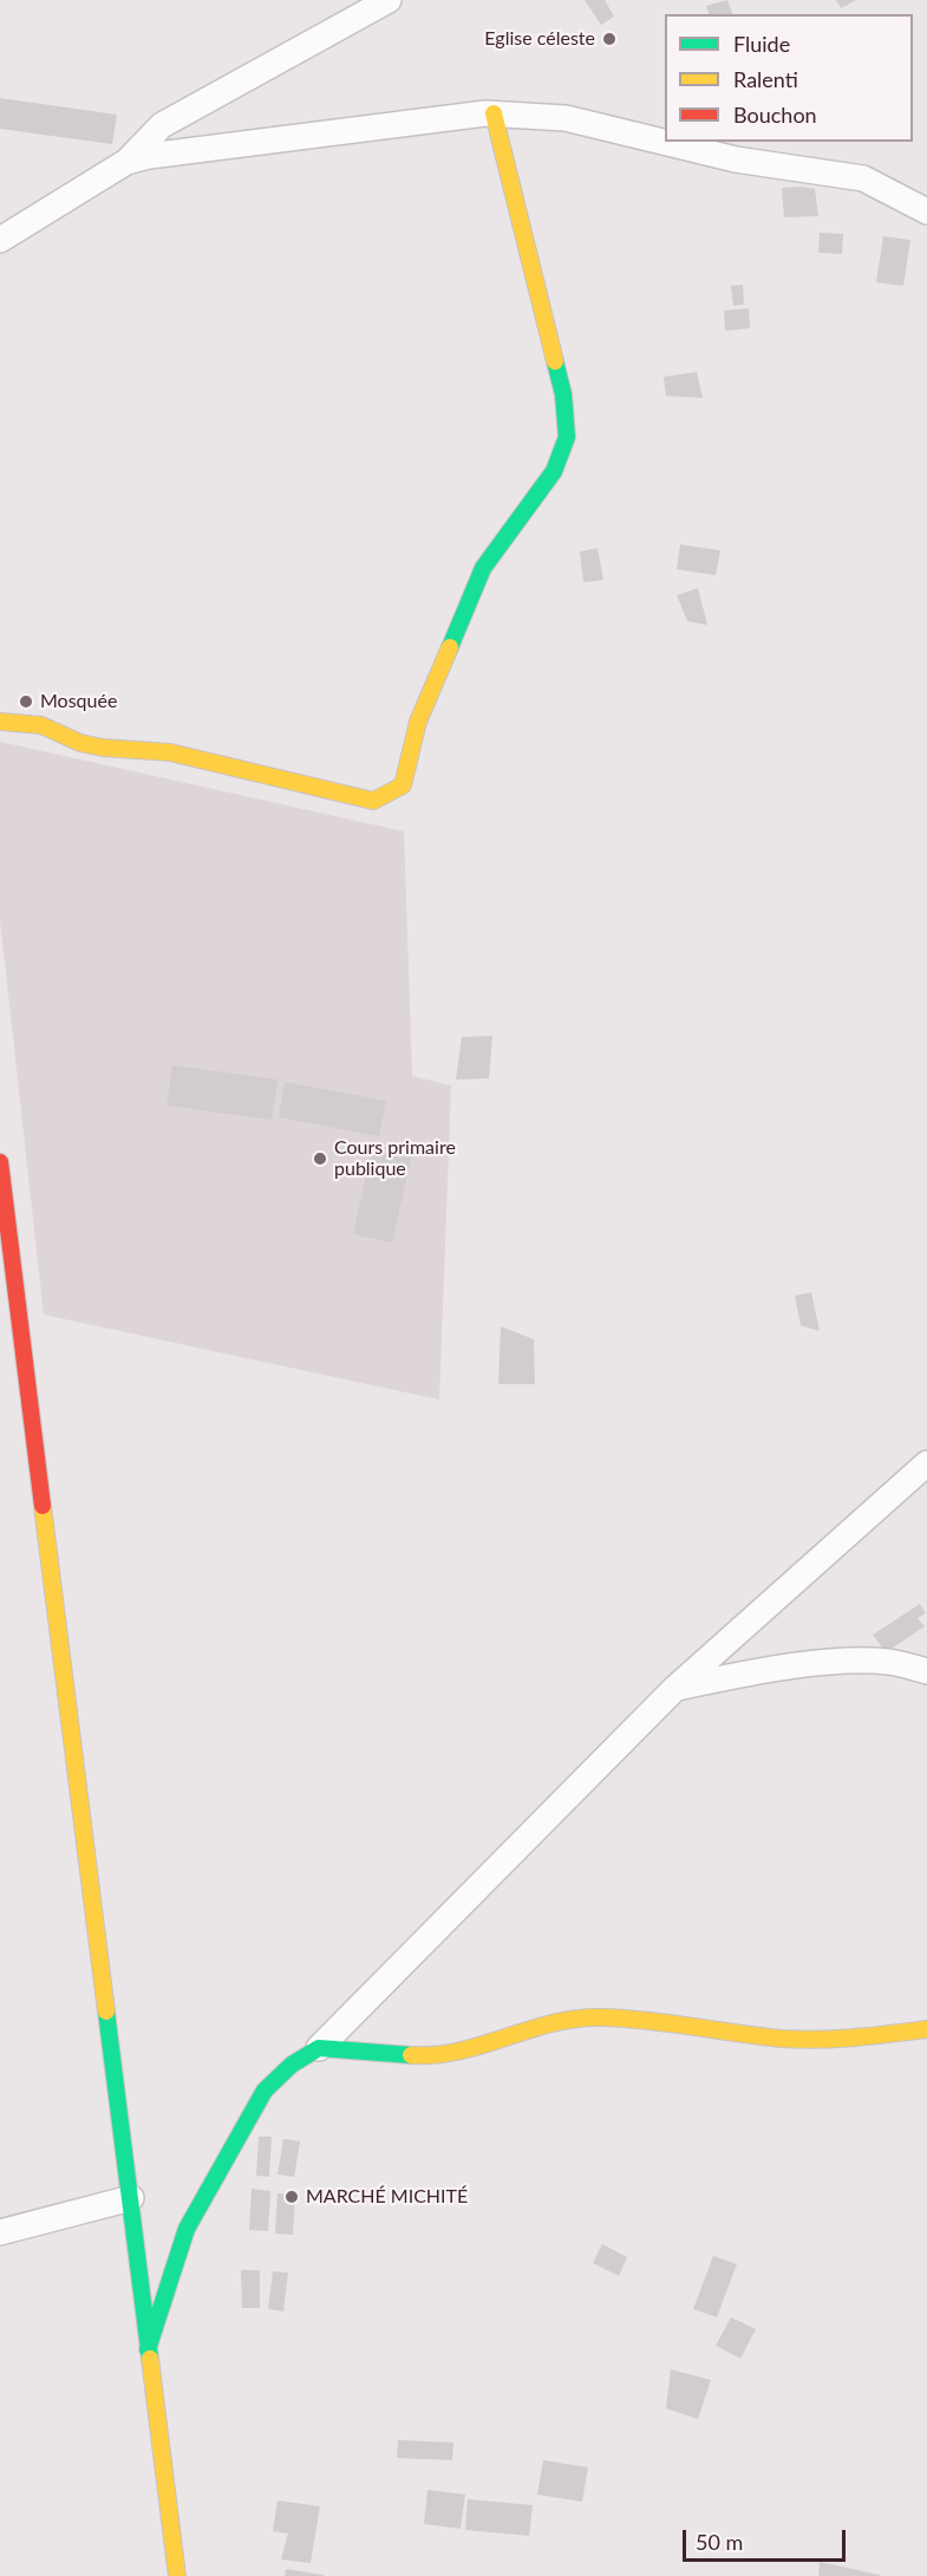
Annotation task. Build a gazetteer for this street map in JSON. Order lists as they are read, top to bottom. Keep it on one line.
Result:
{"places":["Eglise céleste","Mosquée","Cours primaire publique","MARCHÉ MICHITÉ"],"legend":["Fluide","Ralenti","Bouchon"],"scale_bar":"50 m"}
